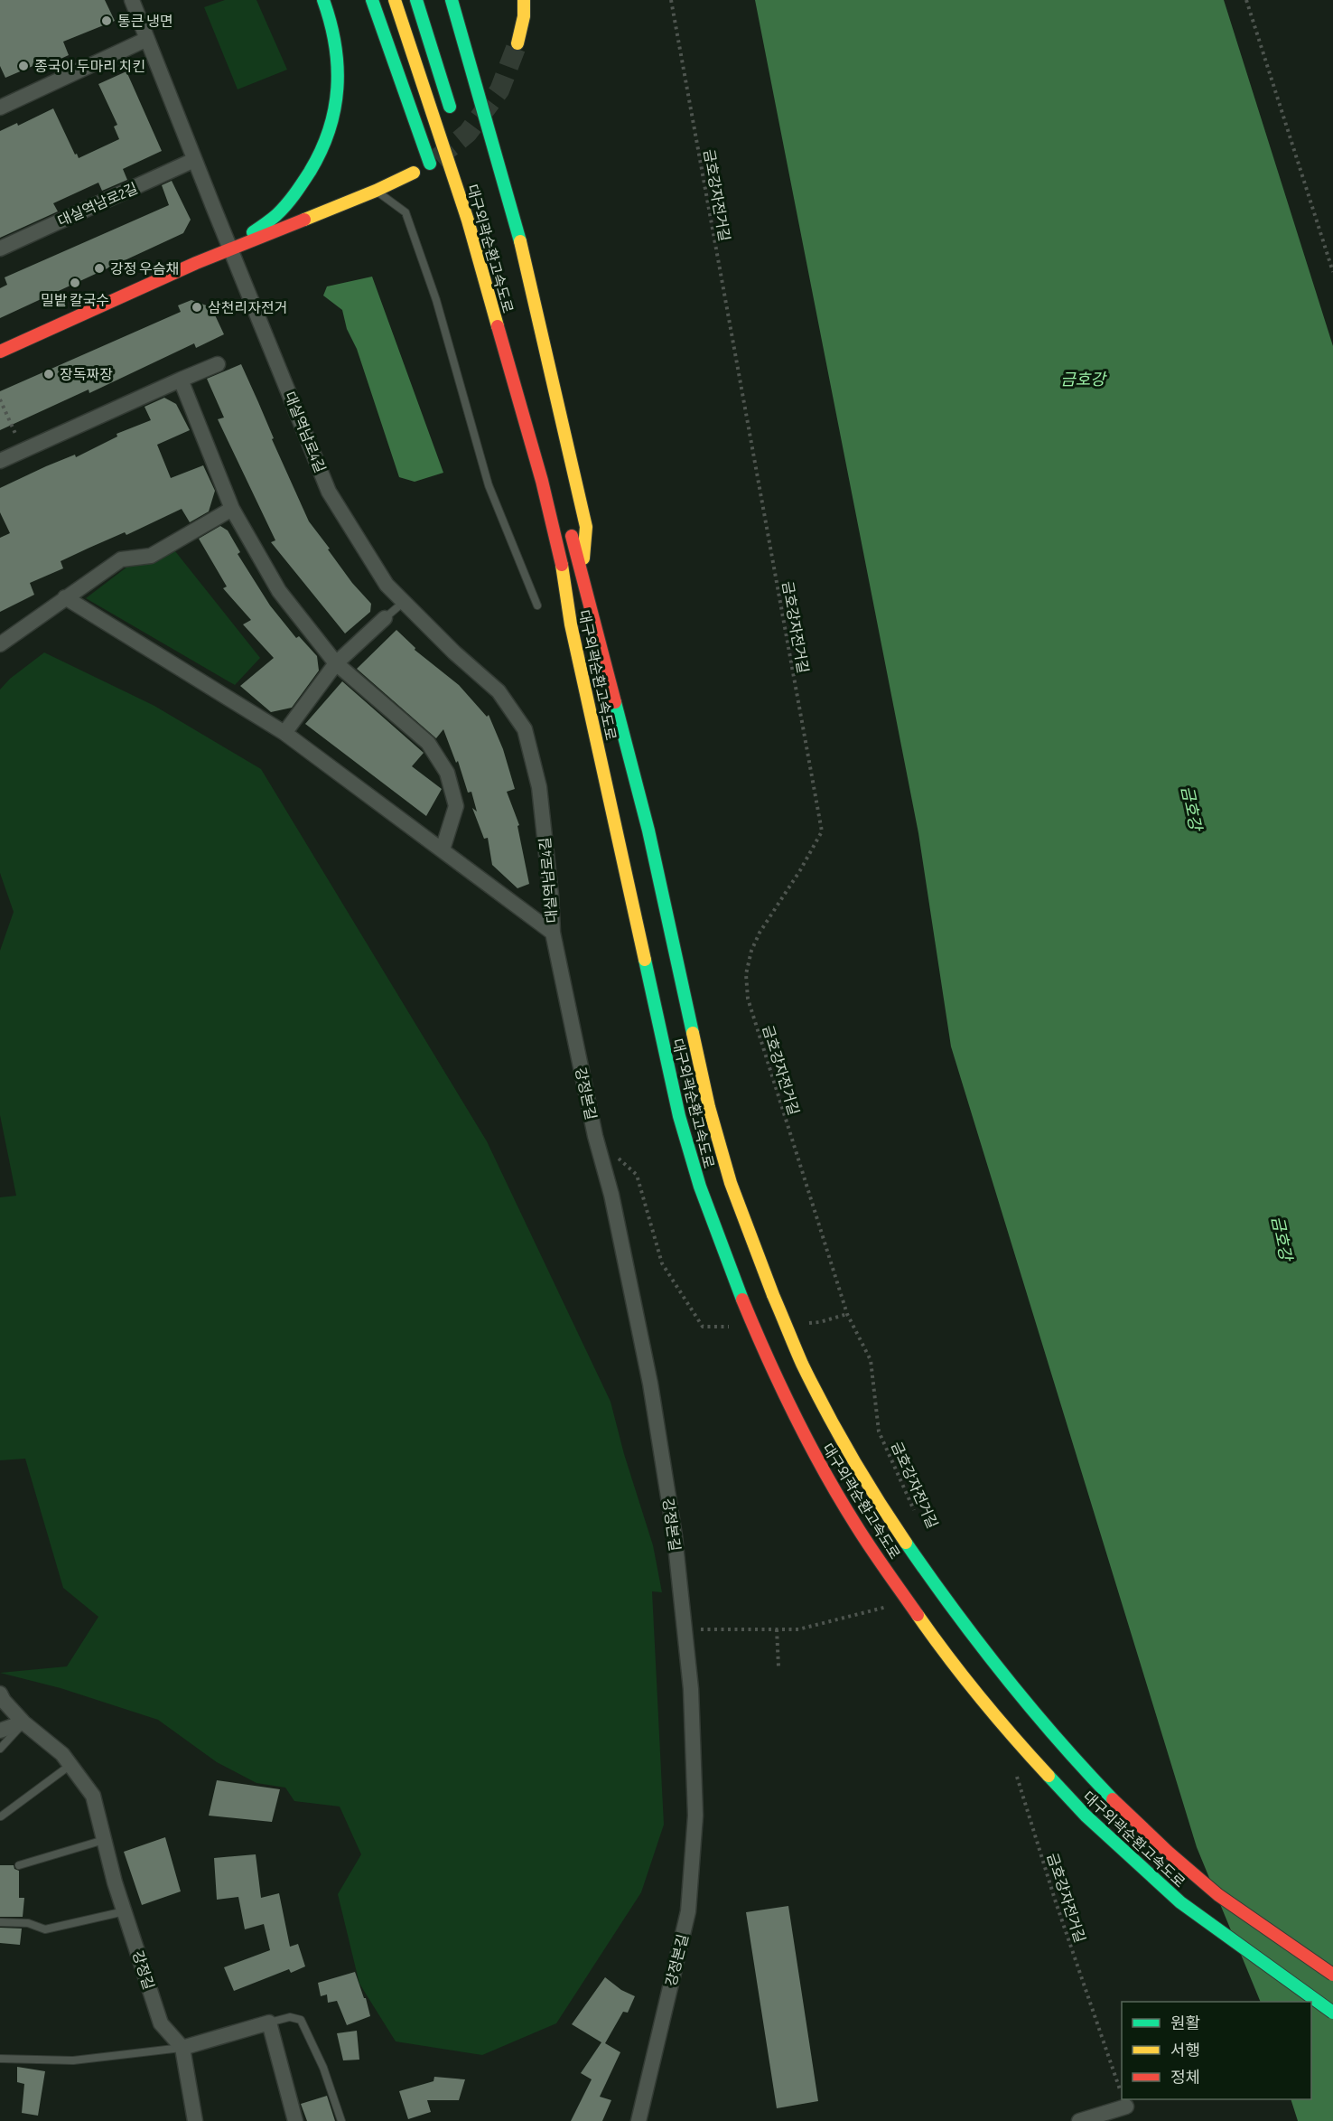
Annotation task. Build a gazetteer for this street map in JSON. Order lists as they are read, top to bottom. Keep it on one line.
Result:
{"streets":{"main road":["대구외곽순환고속도로"],"street":["대실역남로2길","대실역남로4길","강정본길","강정길"],"path":["금호강자전거길"]},"crossings":[["대실역남로4길","강정본길"]],"water":["금호강"],"places":["통큰 냉면","종국이 두마리 치킨","강정 우슴채","밀밭 칼국수","삼천리자전거","장독짜장"],"legend":["원활","서행","정체"]}
